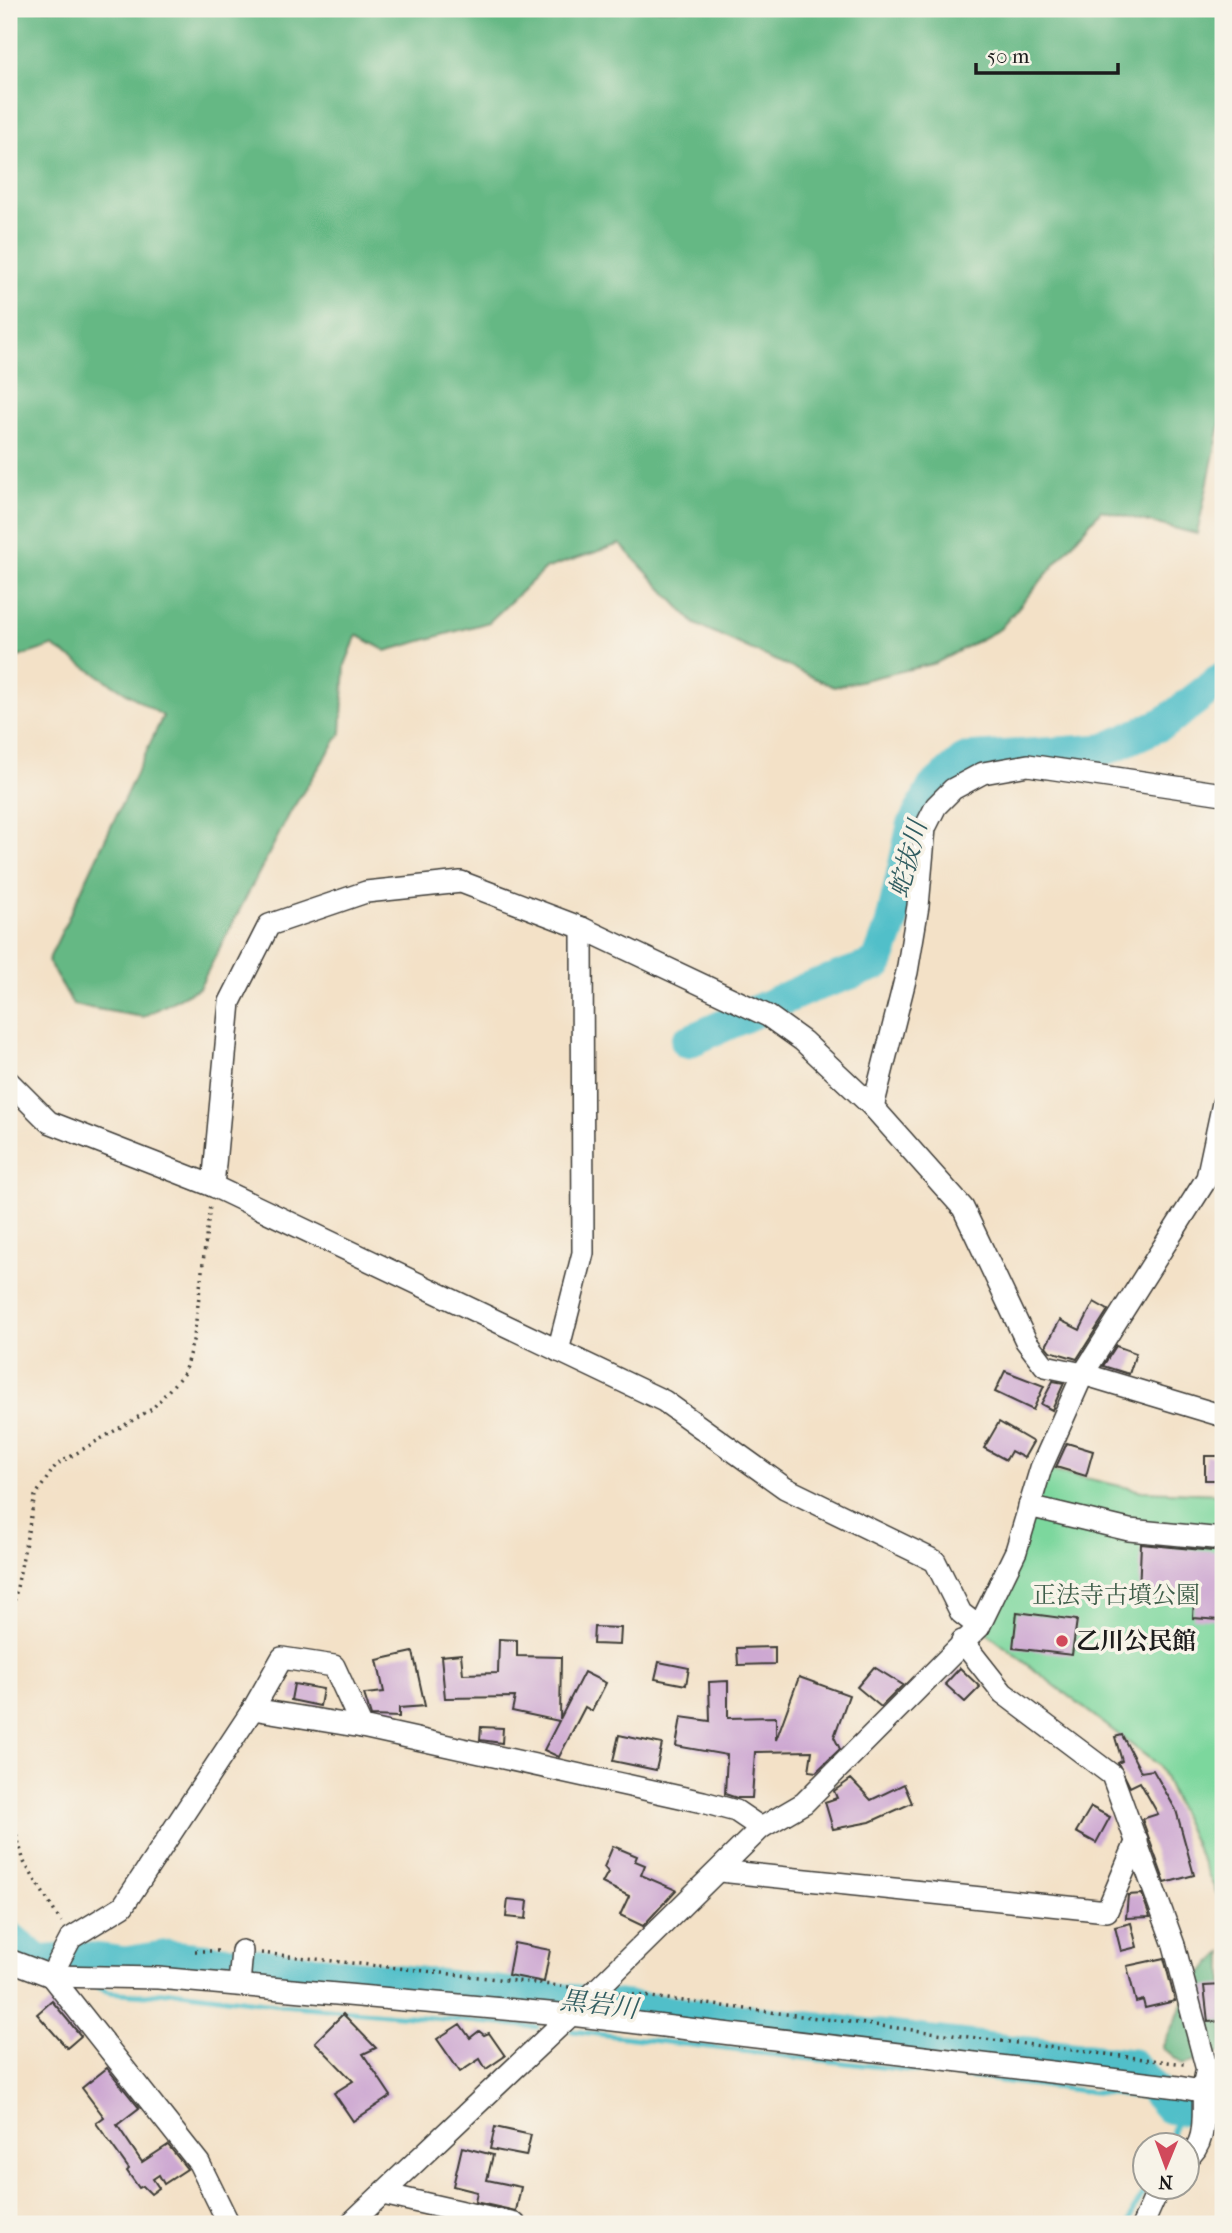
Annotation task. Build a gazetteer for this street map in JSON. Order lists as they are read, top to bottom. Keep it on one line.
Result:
{"water":["蛇抜川","黒岩川"],"parks":["正法寺古墳公園"],"places":["乙川公民館"],"scale_bar":"50 m","north":"bottom"}
